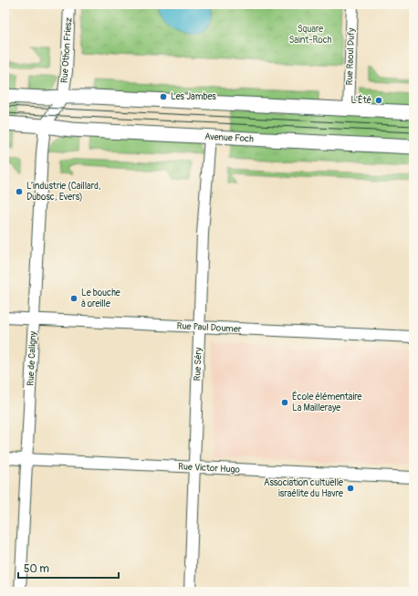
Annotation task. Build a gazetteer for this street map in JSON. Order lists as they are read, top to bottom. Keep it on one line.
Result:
{"streets":{"street":["Rue Othon Friesz","Rue Raoul Dufy","Avenue Foch","Rue Paul Doumer","Rue de Caligny","Rue Séry","Rue Victor Hugo"]},"crossings":[["Avenue Foch","Rue de Caligny"],["Avenue Foch","Rue Séry"],["Rue Paul Doumer","Rue de Caligny"],["Rue Paul Doumer","Rue Séry"],["Rue de Caligny","Rue Victor Hugo"],["Rue Séry","Rue Victor Hugo"]],"parks":["Square Saint-Roch"],"places":["Les Jambes","L'Été","L’industrie (Caillard, Dubosc, Evers)","Le bouche à oreille","École élémentaire La Mailleraye","Association cultuelle israélite du Havre"],"scale_bar":"50 m"}
